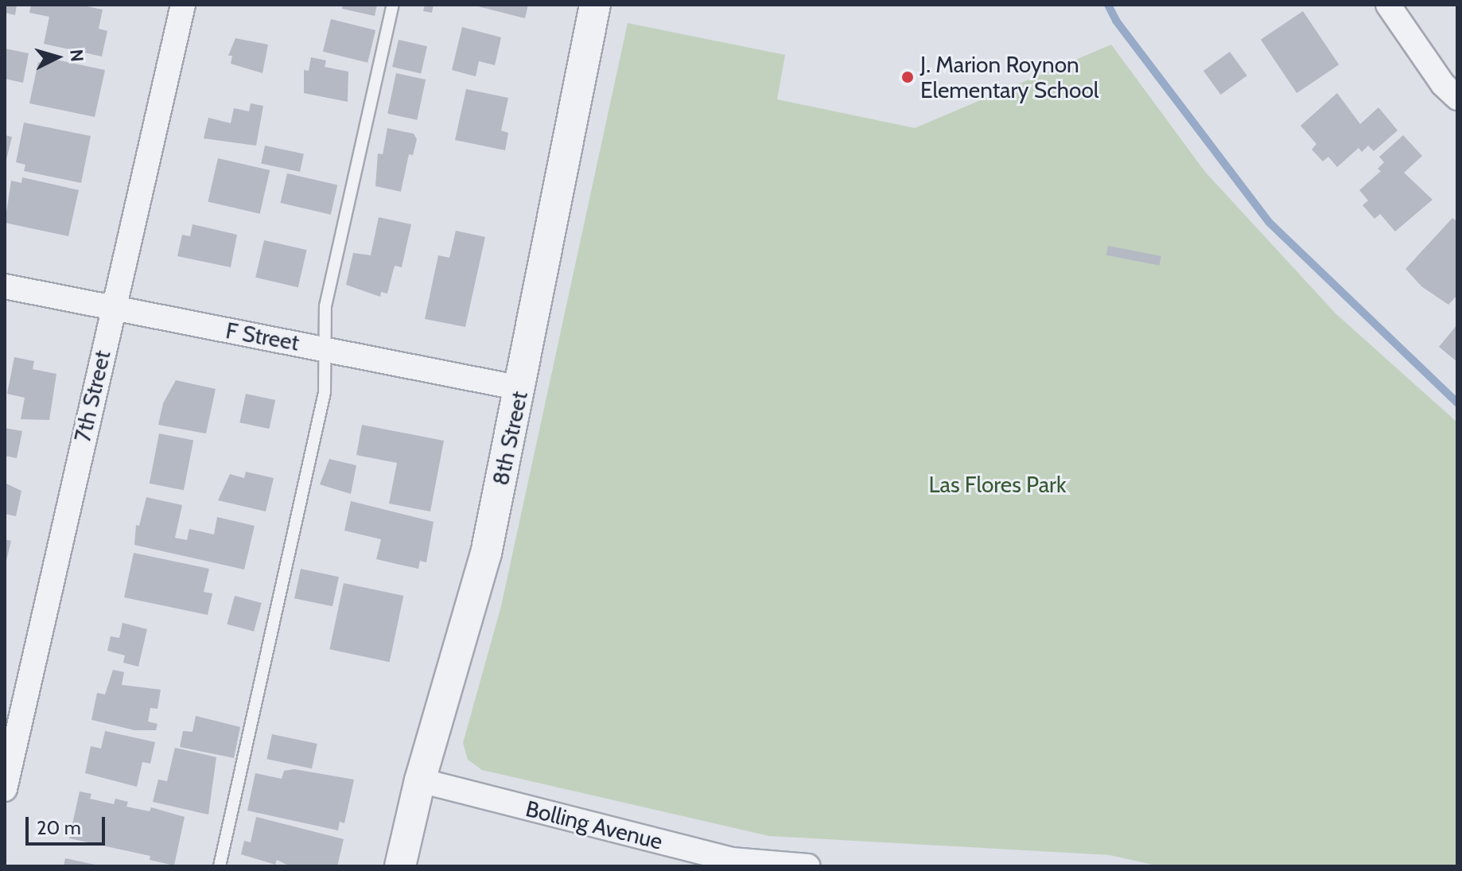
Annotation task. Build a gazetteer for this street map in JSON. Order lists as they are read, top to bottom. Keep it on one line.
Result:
{"streets":{"street":["F Street","7th Street","8th Street","Bolling Avenue"]},"crossings":[["F Street","7th Street"],["F Street","8th Street"],["8th Street","Bolling Avenue"]],"parks":["Las Flores Park"],"places":["J. Marion Roynon Elementary School"],"scale_bar":"20 m","north":"right"}
